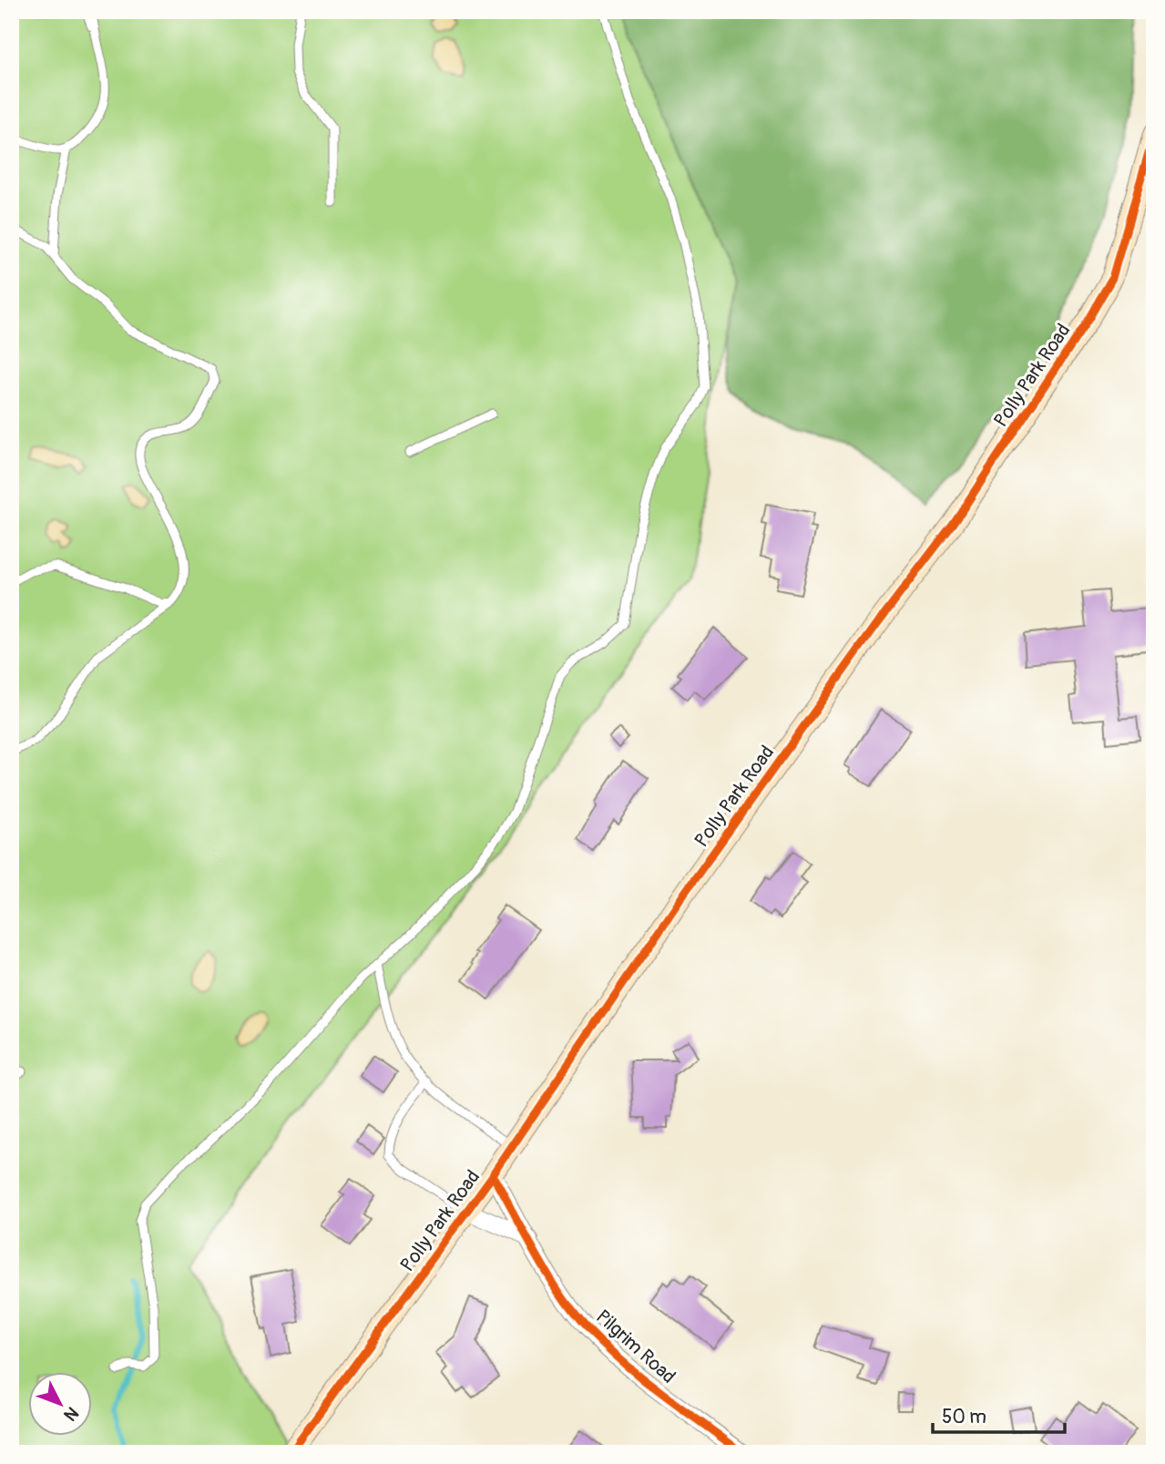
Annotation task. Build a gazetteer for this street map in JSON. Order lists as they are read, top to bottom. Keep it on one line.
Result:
{"streets":{"street":["Polly Park Road","Pilgrim Road"]},"crossings":[["Polly Park Road","Pilgrim Road"]],"scale_bar":"50 m","north":"bottom right"}
